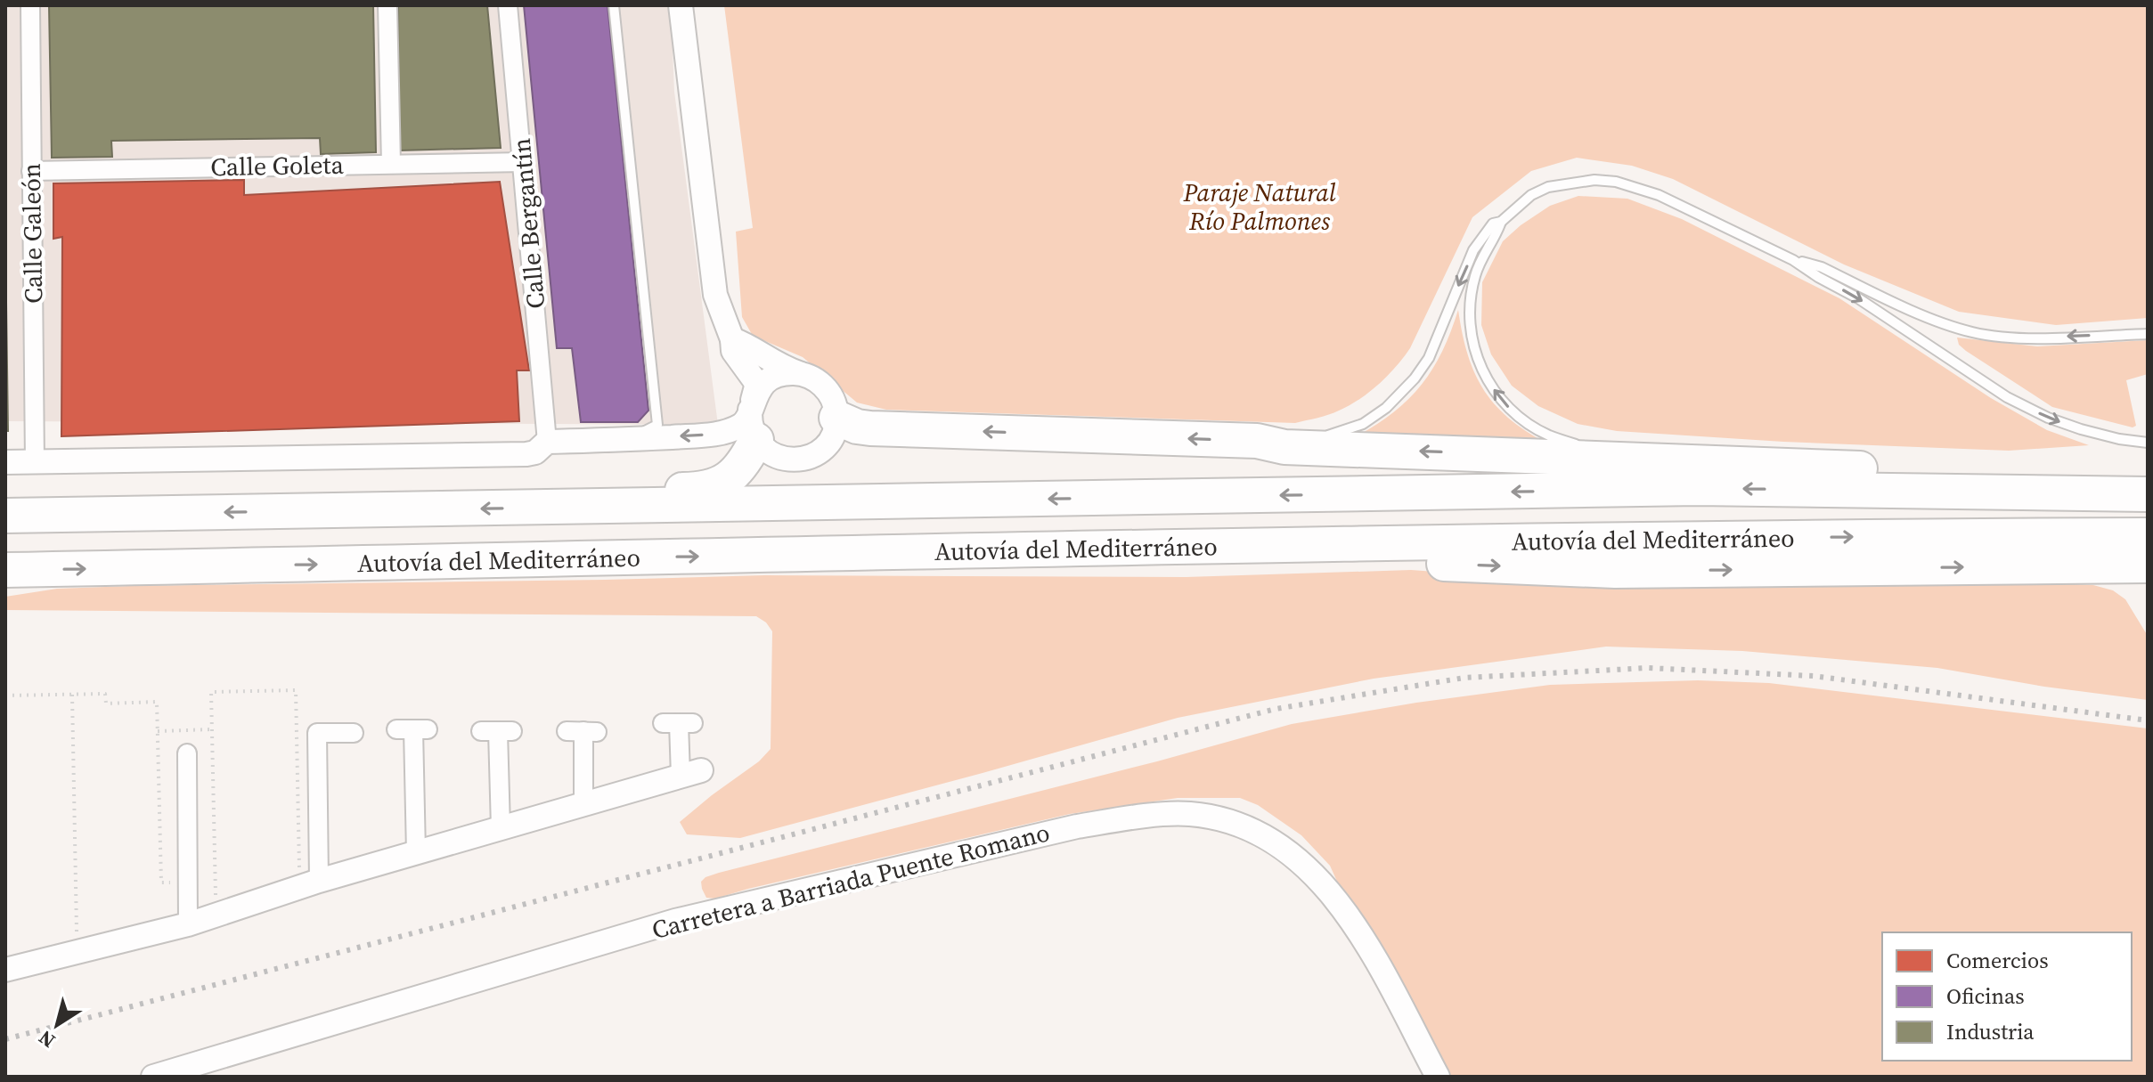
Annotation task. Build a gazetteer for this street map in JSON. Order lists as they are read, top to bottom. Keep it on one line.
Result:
{"streets":{"highway":["Autovía del Mediterráneo"],"street":["Calle Goleta","Calle Bergantín","Calle Galeón","Carretera a Barriada Puente Romano"]},"crossings":[["Calle Goleta","Calle Bergantín"],["Calle Goleta","Calle Galeón"]],"parks":["Paraje Natural Río Palmones"],"legend":["Comercios","Oficinas","Industria"],"north":"bottom left"}
